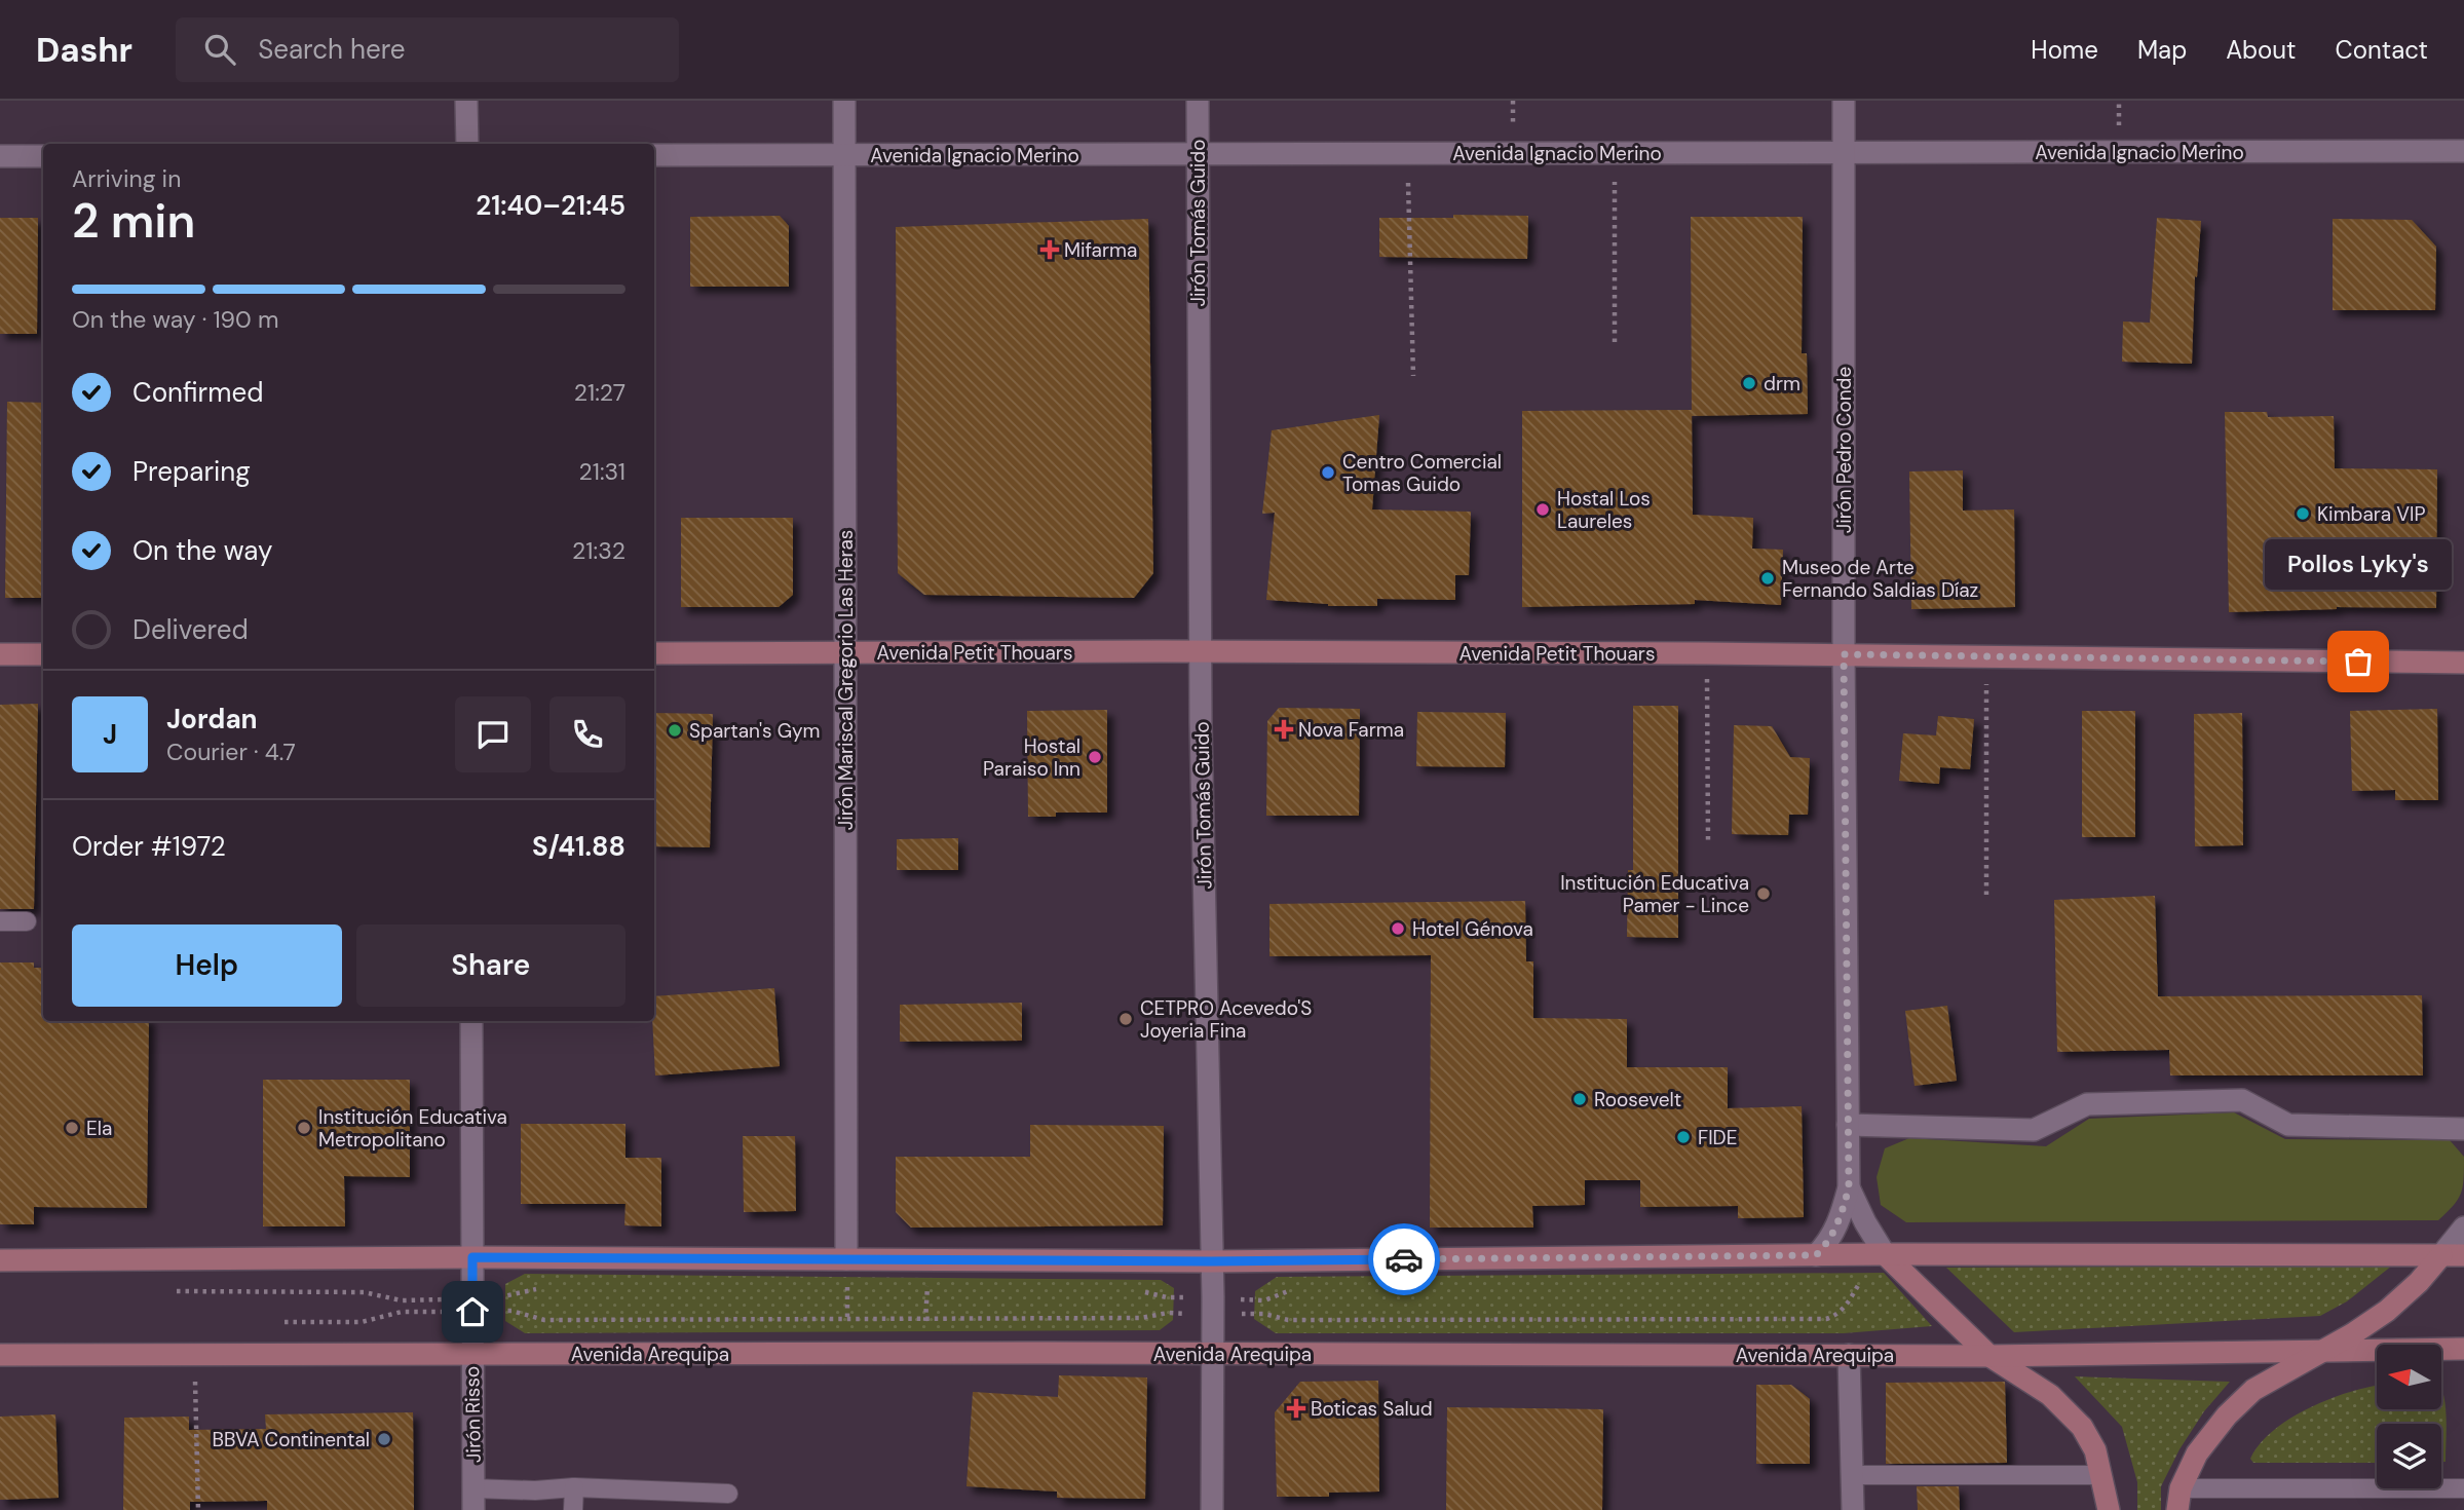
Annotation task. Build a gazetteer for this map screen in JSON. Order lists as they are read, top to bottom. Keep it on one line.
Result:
{"streets":{"main road":["Avenida Petit Thouars","Avenida Arequipa"],"street":["Avenida Ignacio Merino","Jirón Tomás Guido","Jirón Pedro Conde","Jirón Mariscal Gregorio Las Heras","Jirón Risso"]},"crossings":[["Avenida Ignacio Merino","Jirón Tomás Guido"],["Avenida Ignacio Merino","Jirón Pedro Conde"],["Avenida Ignacio Merino","Jirón Mariscal Gregorio Las Heras"],["Jirón Tomás Guido","Avenida Petit Thouars"],["Jirón Tomás Guido","Avenida Arequipa"],["Jirón Pedro Conde","Avenida Petit Thouars"],["Avenida Petit Thouars","Jirón Mariscal Gregorio Las Heras"],["Avenida Arequipa","Jirón Risso"]],"places":{"health":["Mifarma","Nova Farma","Boticas Salud"],"other":["drm","Centro Comercial Tomas Guido","Hostal Los Laureles","Kimbara VIP","Museo de Arte Fernando Saldias Díaz","Pollos Lyky's","Spartan's Gym","Hostal Paraiso Inn","Institución Educativa Pamer - Lince","Hotel Génova","CETPRO Acevedo'S Joyeria Fina","Roosevelt","Ela","Institución Educativa Metropolitano","FIDE","BBVA Continental"]},"north":"left","page":{"header":"Dashr","search":"Search here","nav":["Home","Map","About","Contact"],"heading":["2 min","Arriving in","21:40–21:45"],"panel":["Jordan","Courier · 4.7","Order #1972","S/41.88"],"bar":"On the way · 190 m","list":[["Confirmed","21:27"],["Preparing","21:31"],["On the way","21:32"],"Delivered"],"bubble":"Pollos Lyky's","round":"J","buttons":["Help","Share"]}}
